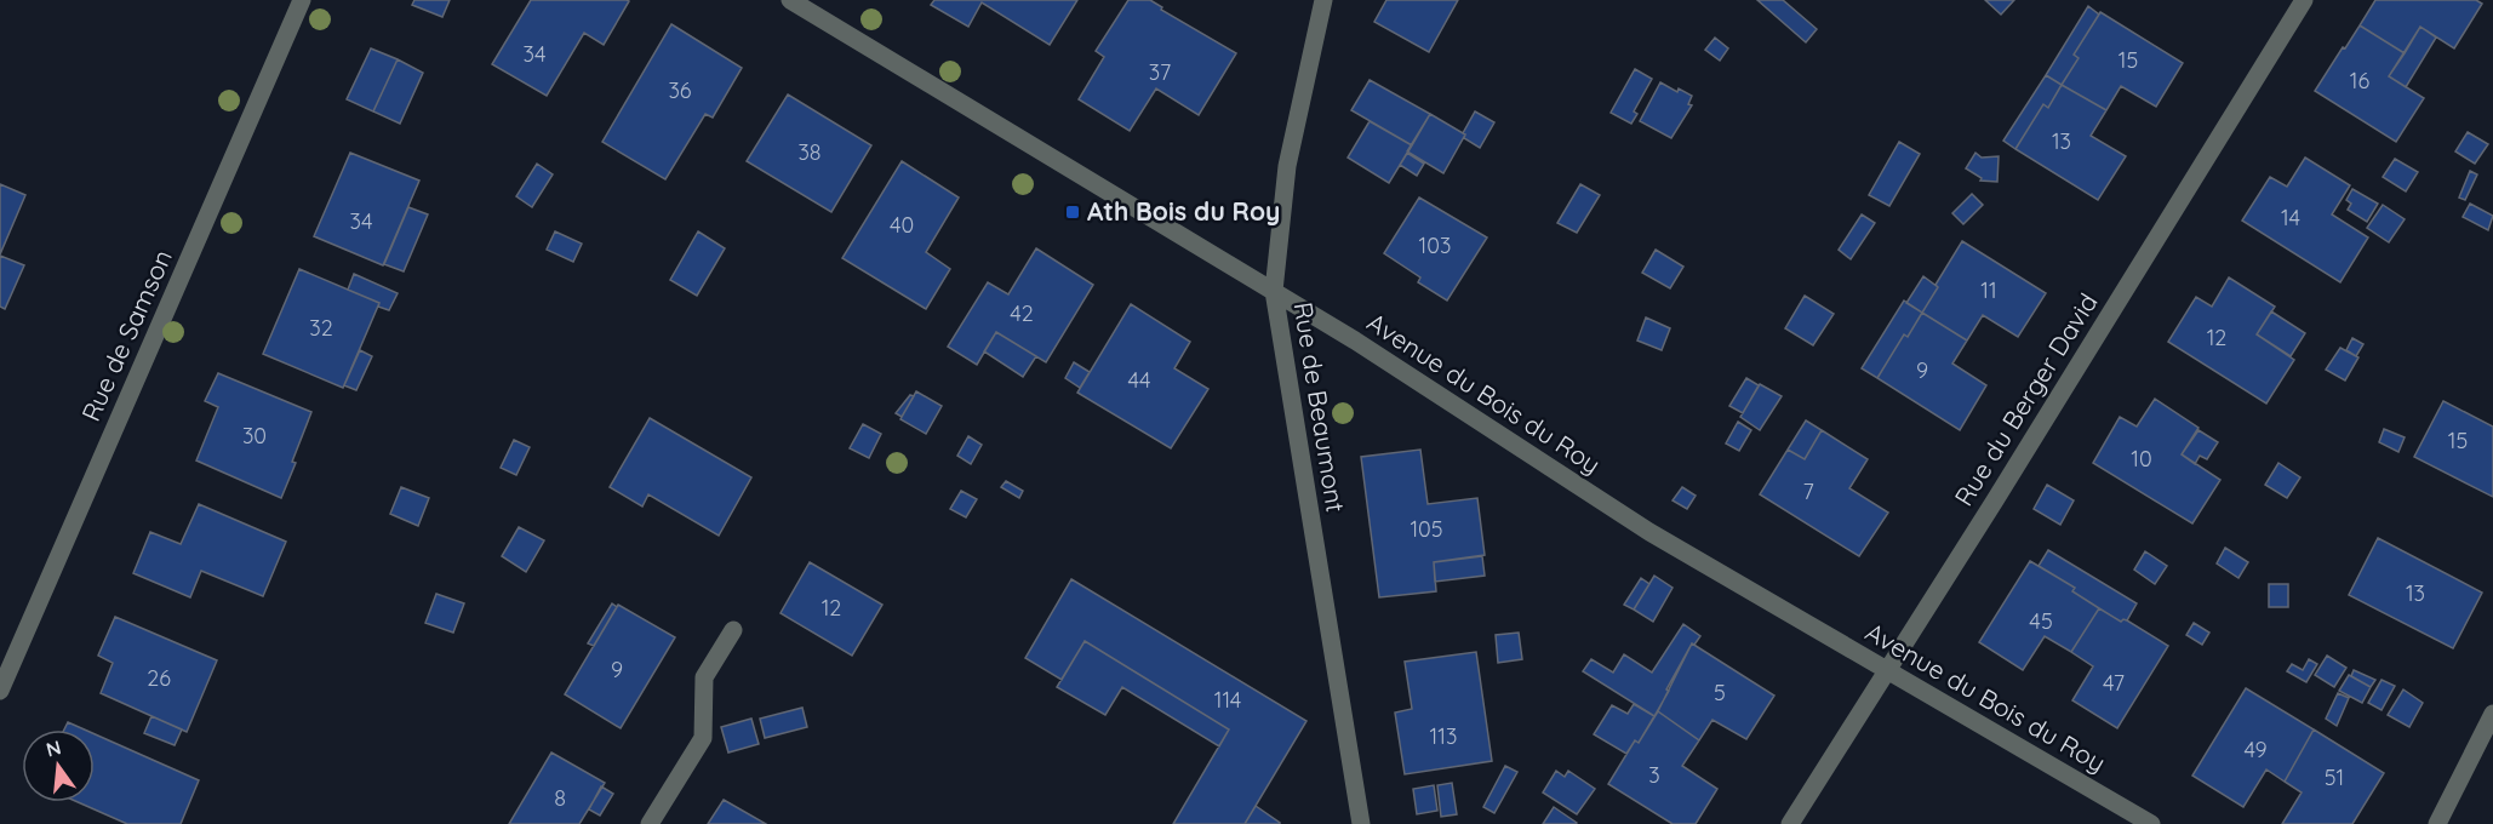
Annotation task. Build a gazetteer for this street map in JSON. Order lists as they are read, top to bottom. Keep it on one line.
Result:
{"streets":{"street":["Rue de Samson","Avenue du Bois du Roy","Rue du Berger David","Rue de Beaumont"]},"crossings":[["Avenue du Bois du Roy","Rue du Berger David"],["Avenue du Bois du Roy","Rue de Beaumont"]],"places":{"transit":["Ath Bois du Roy"]},"house_numbers":["34","15","37","16","36","13","38","14","34","40","103","11","42","32","12","9","44","30","15","10","7","105","13","12","45","9","26","47","5","114","113","49","3","51","8"],"north":"top"}
